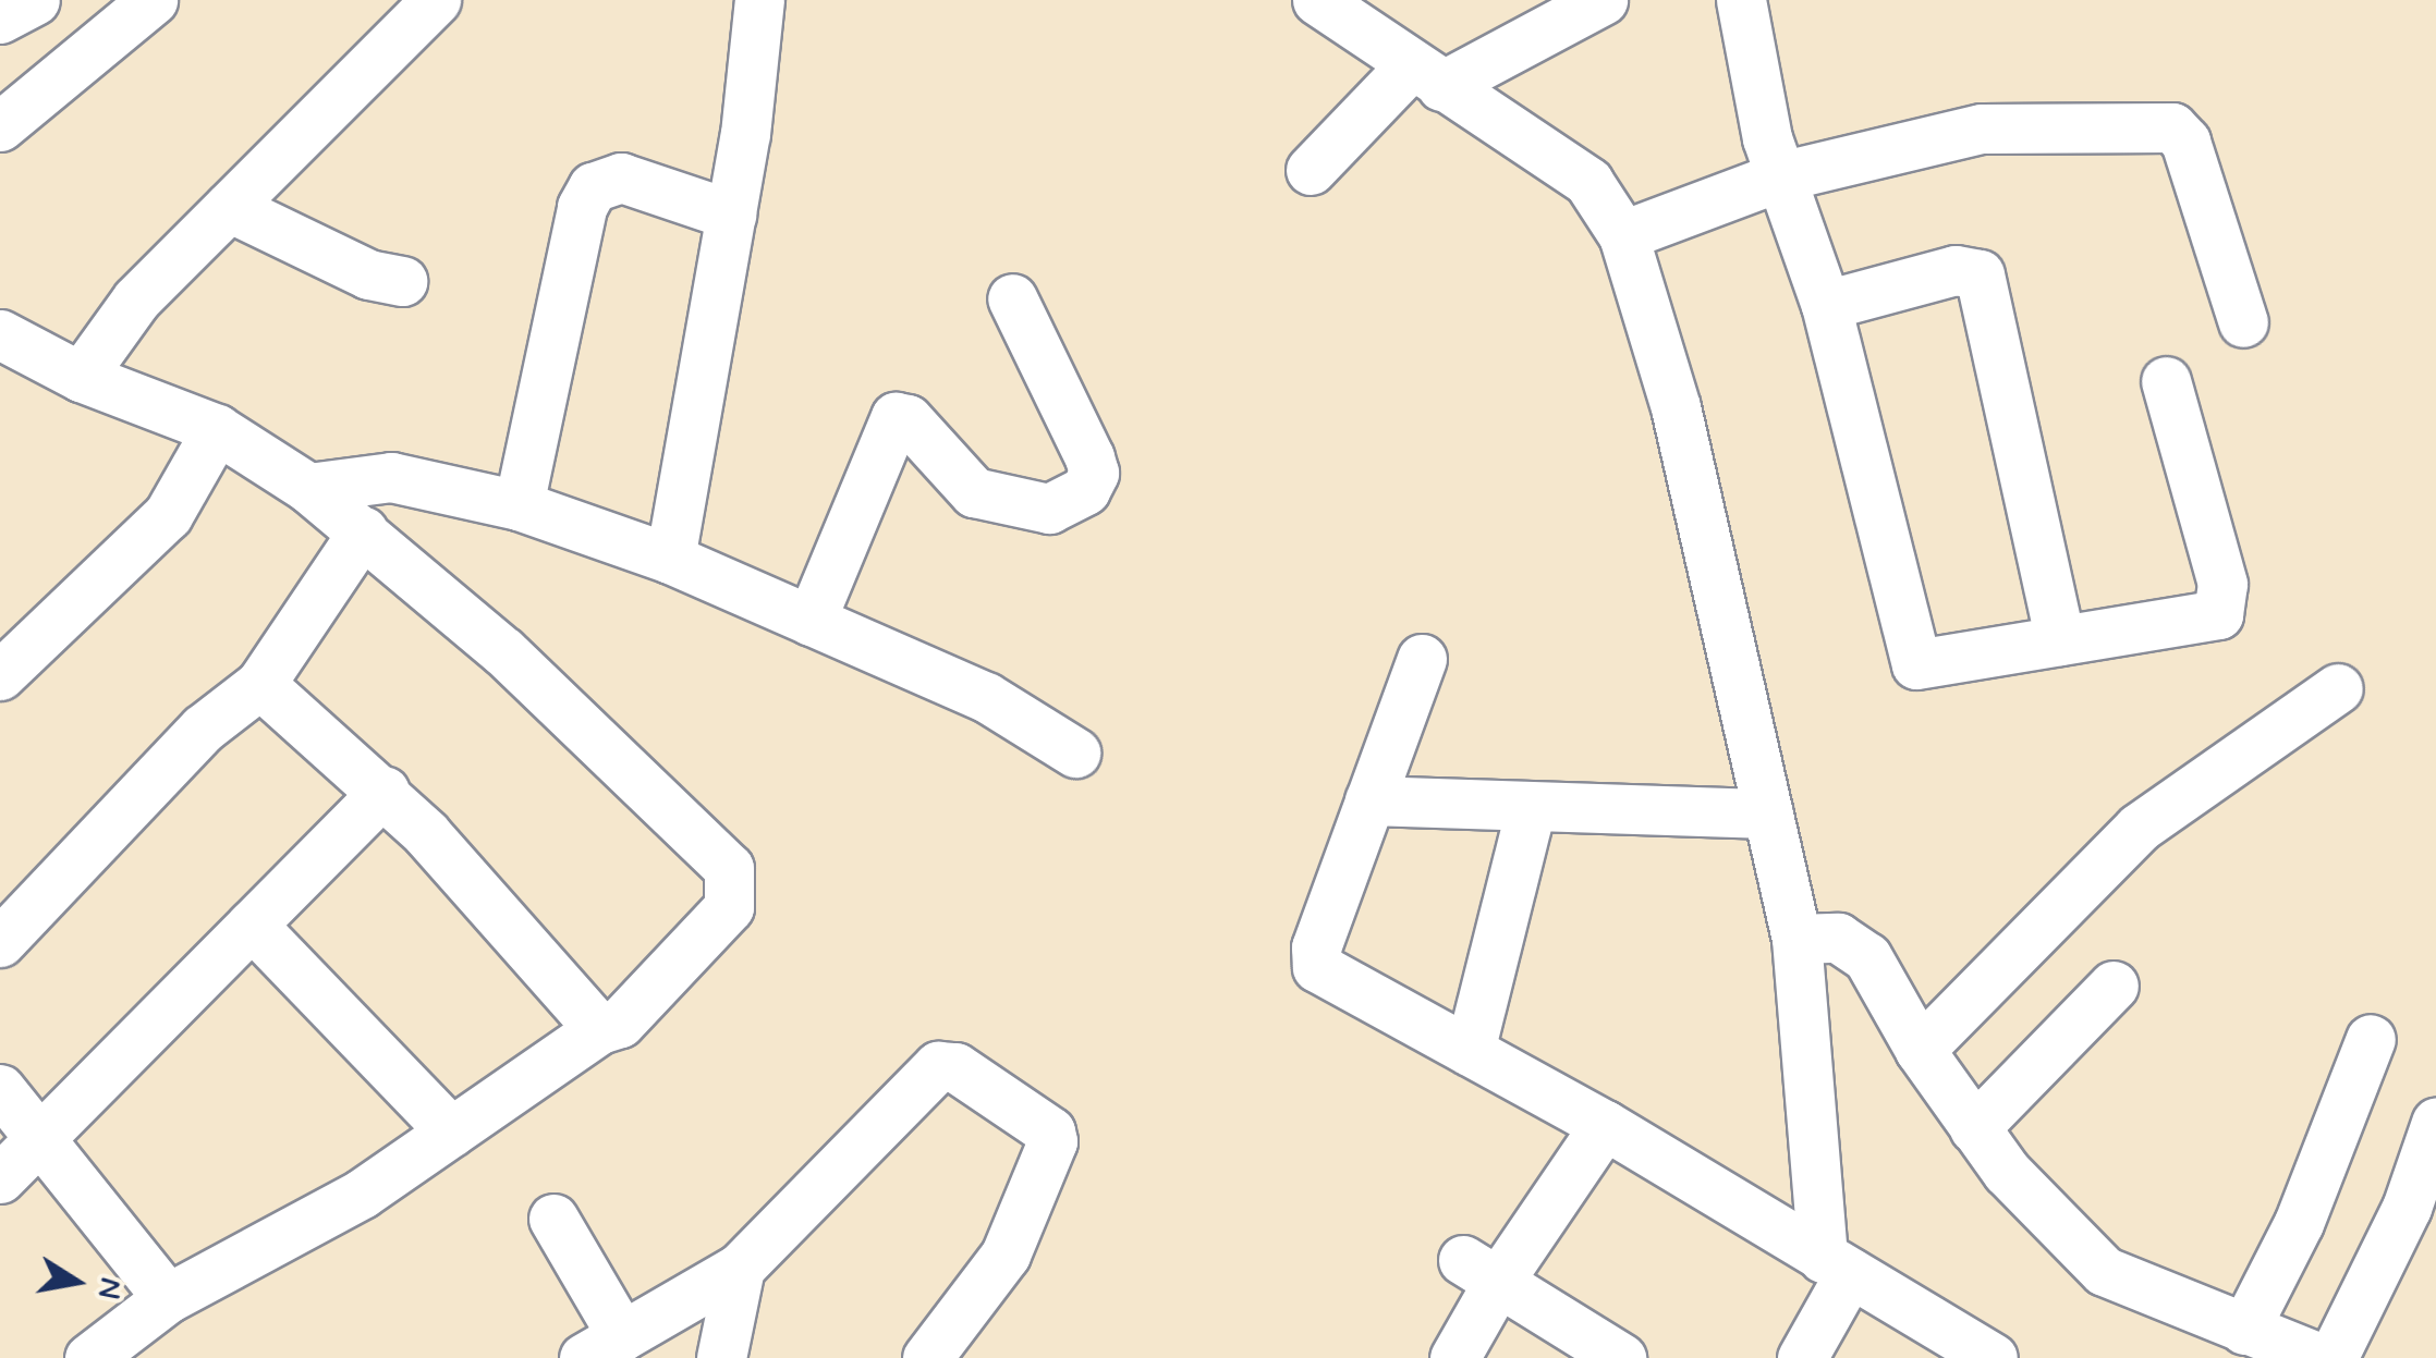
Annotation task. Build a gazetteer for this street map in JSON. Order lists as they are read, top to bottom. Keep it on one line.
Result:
{"north":"right"}
